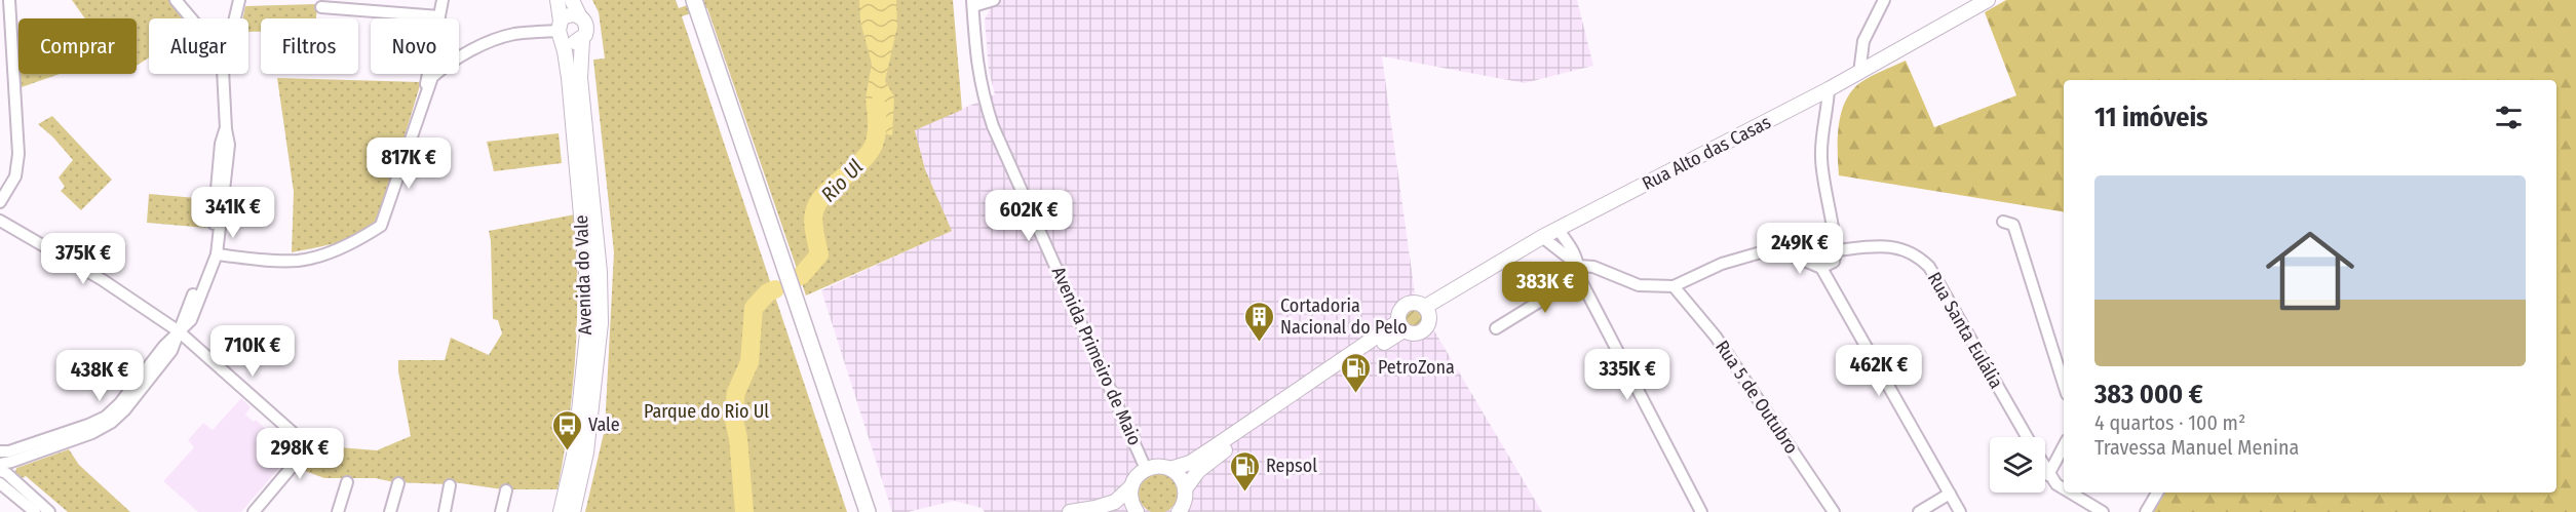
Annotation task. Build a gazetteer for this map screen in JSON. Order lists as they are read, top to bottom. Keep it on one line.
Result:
{"streets":{"main road":["Rua Alto das Casas","Avenida do Vale"],"street":["Rua Santa Eulália","Avenida Primeiro de Maio","Rua 5 de Outubro"]},"water":["Rio Ul"],"parks":["Parque do Rio Ul"],"places":{"building":["Cortadoria Nacional do Pelo"],"fuel station":["PetroZona","Repsol"],"bus stop":["Vale"]},"page":{"chip":["Comprar","Alugar","Filtros","Novo"],"heading":"11 imóveis","price":["817K €","341K €","602K €","249K €","375K €","383K €","710K €","462K €","335K €","438K €","298K €"],"list":[{"name":"383 000 €","note":"4 quartos · 100 m² · Travessa Manuel Menina"}]}}
